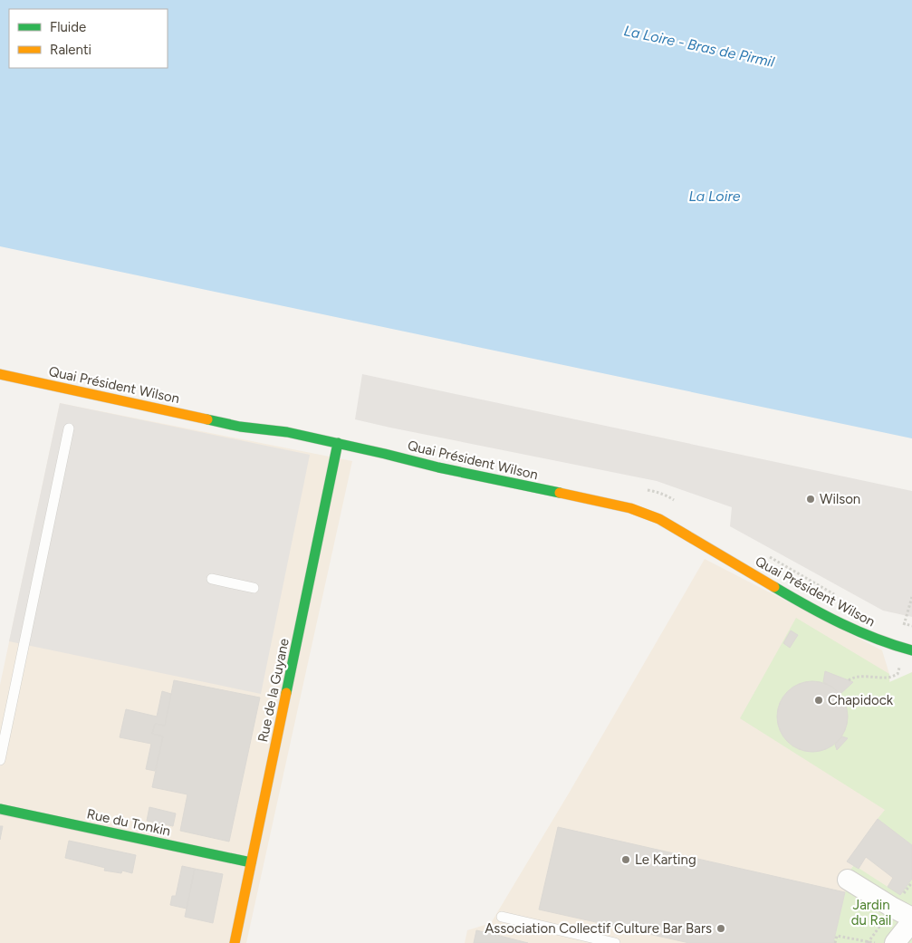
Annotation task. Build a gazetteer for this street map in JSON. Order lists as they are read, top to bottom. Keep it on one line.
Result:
{"streets":{"main road":["Quai Président Wilson","Rue de la Guyane","Rue du Tonkin"]},"crossings":[["Quai Président Wilson","Rue de la Guyane"],["Rue de la Guyane","Rue du Tonkin"]],"water":["La Loire - Bras de Pirmil","La Loire"],"parks":["Jardin du Rail"],"places":["Wilson","Chapidock","Le Karting","Association Collectif Culture Bar Bars"],"legend":["Fluide","Ralenti"]}
